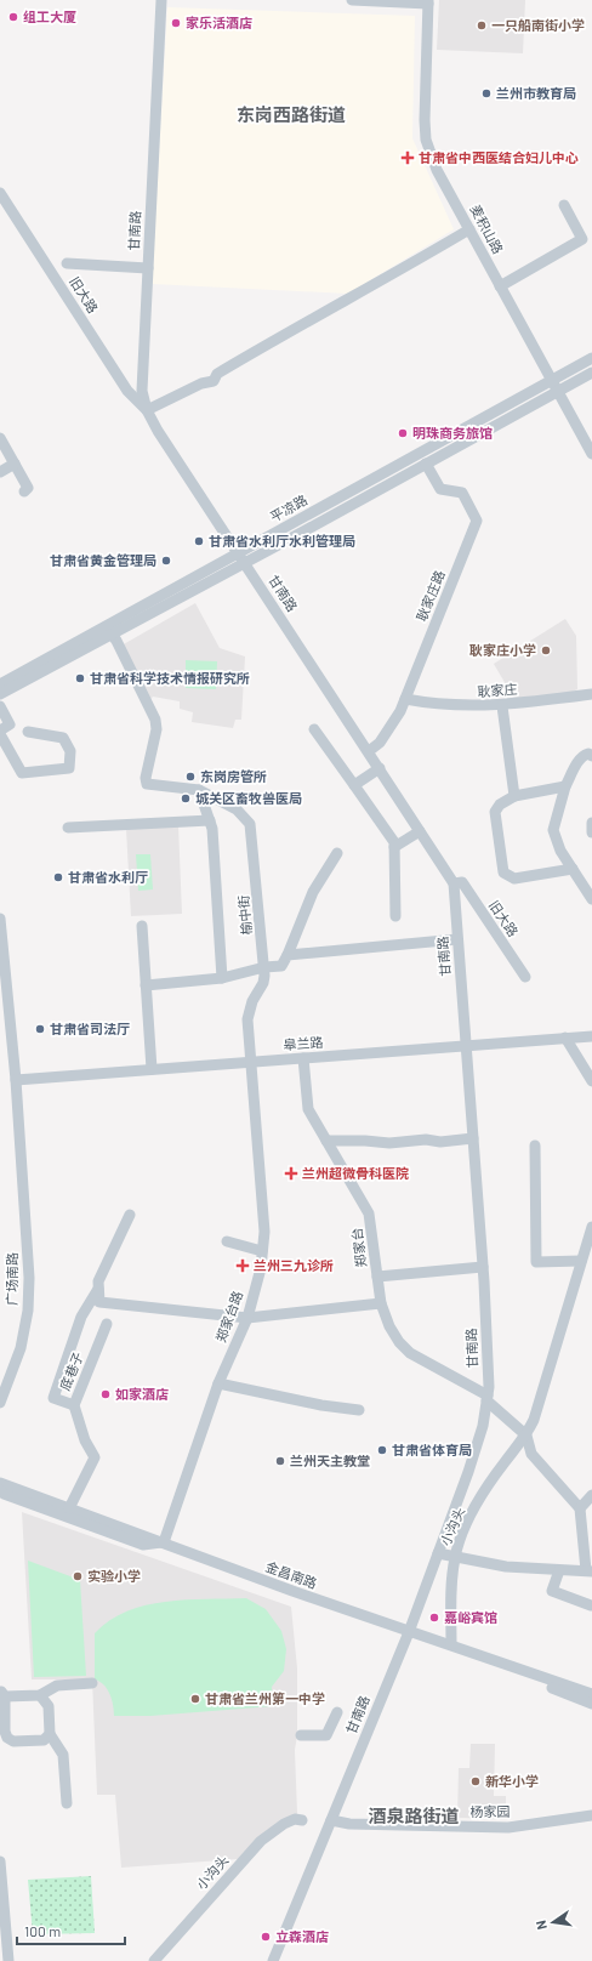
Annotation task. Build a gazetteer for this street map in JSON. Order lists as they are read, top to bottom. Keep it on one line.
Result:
{"streets":{"street":["麦积山路","甘南路","旧大路","平凉路","耿家庄路","耿家庄","榆中街","皋兰路","郑家台","广场南路","郑家台路","底巷子","小沟头","金昌南路","杨家园"]},"crossings":[["麦积山路","平凉路"],["甘南路","旧大路"],["甘南路","平凉路"],["甘南路","耿家庄路"],["甘南路","皋兰路"],["甘南路","郑家台"],["甘南路","金昌南路"],["甘南路","杨家园"],["平凉路","耿家庄路"],["平凉路","榆中街"],["耿家庄路","耿家庄"],["榆中街","皋兰路"],["榆中街","郑家台路"],["皋兰路","郑家台"],["皋兰路","广场南路"],["皋兰路","郑家台路"],["郑家台","小沟头"],["郑家台路","金昌南路"],["底巷子","金昌南路"],["小沟头","金昌南路"]],"districts":["东岗西路街道","酒泉路街道"],"places":{"other":["组工大厦","家乐活酒店","一只船南街小学","兰州市教育局","明珠商务旅馆","甘肃省水利厅水利管理局","甘肃省黄金管理局","耿家庄小学","甘肃省科学技术情报研究所","东岗房管所","城关区畜牧兽医局","甘肃省水利厅","甘肃省司法厅","如家酒店","甘肃省体育局","兰州天主教堂","实验小学","嘉峪宾馆","甘肃省兰州第一中学","新华小学","立森酒店"],"health":["甘肃省中西医结合妇儿中心","兰州超微骨科医院","兰州三九诊所"]},"scale_bar":"100 m","north":"left"}
